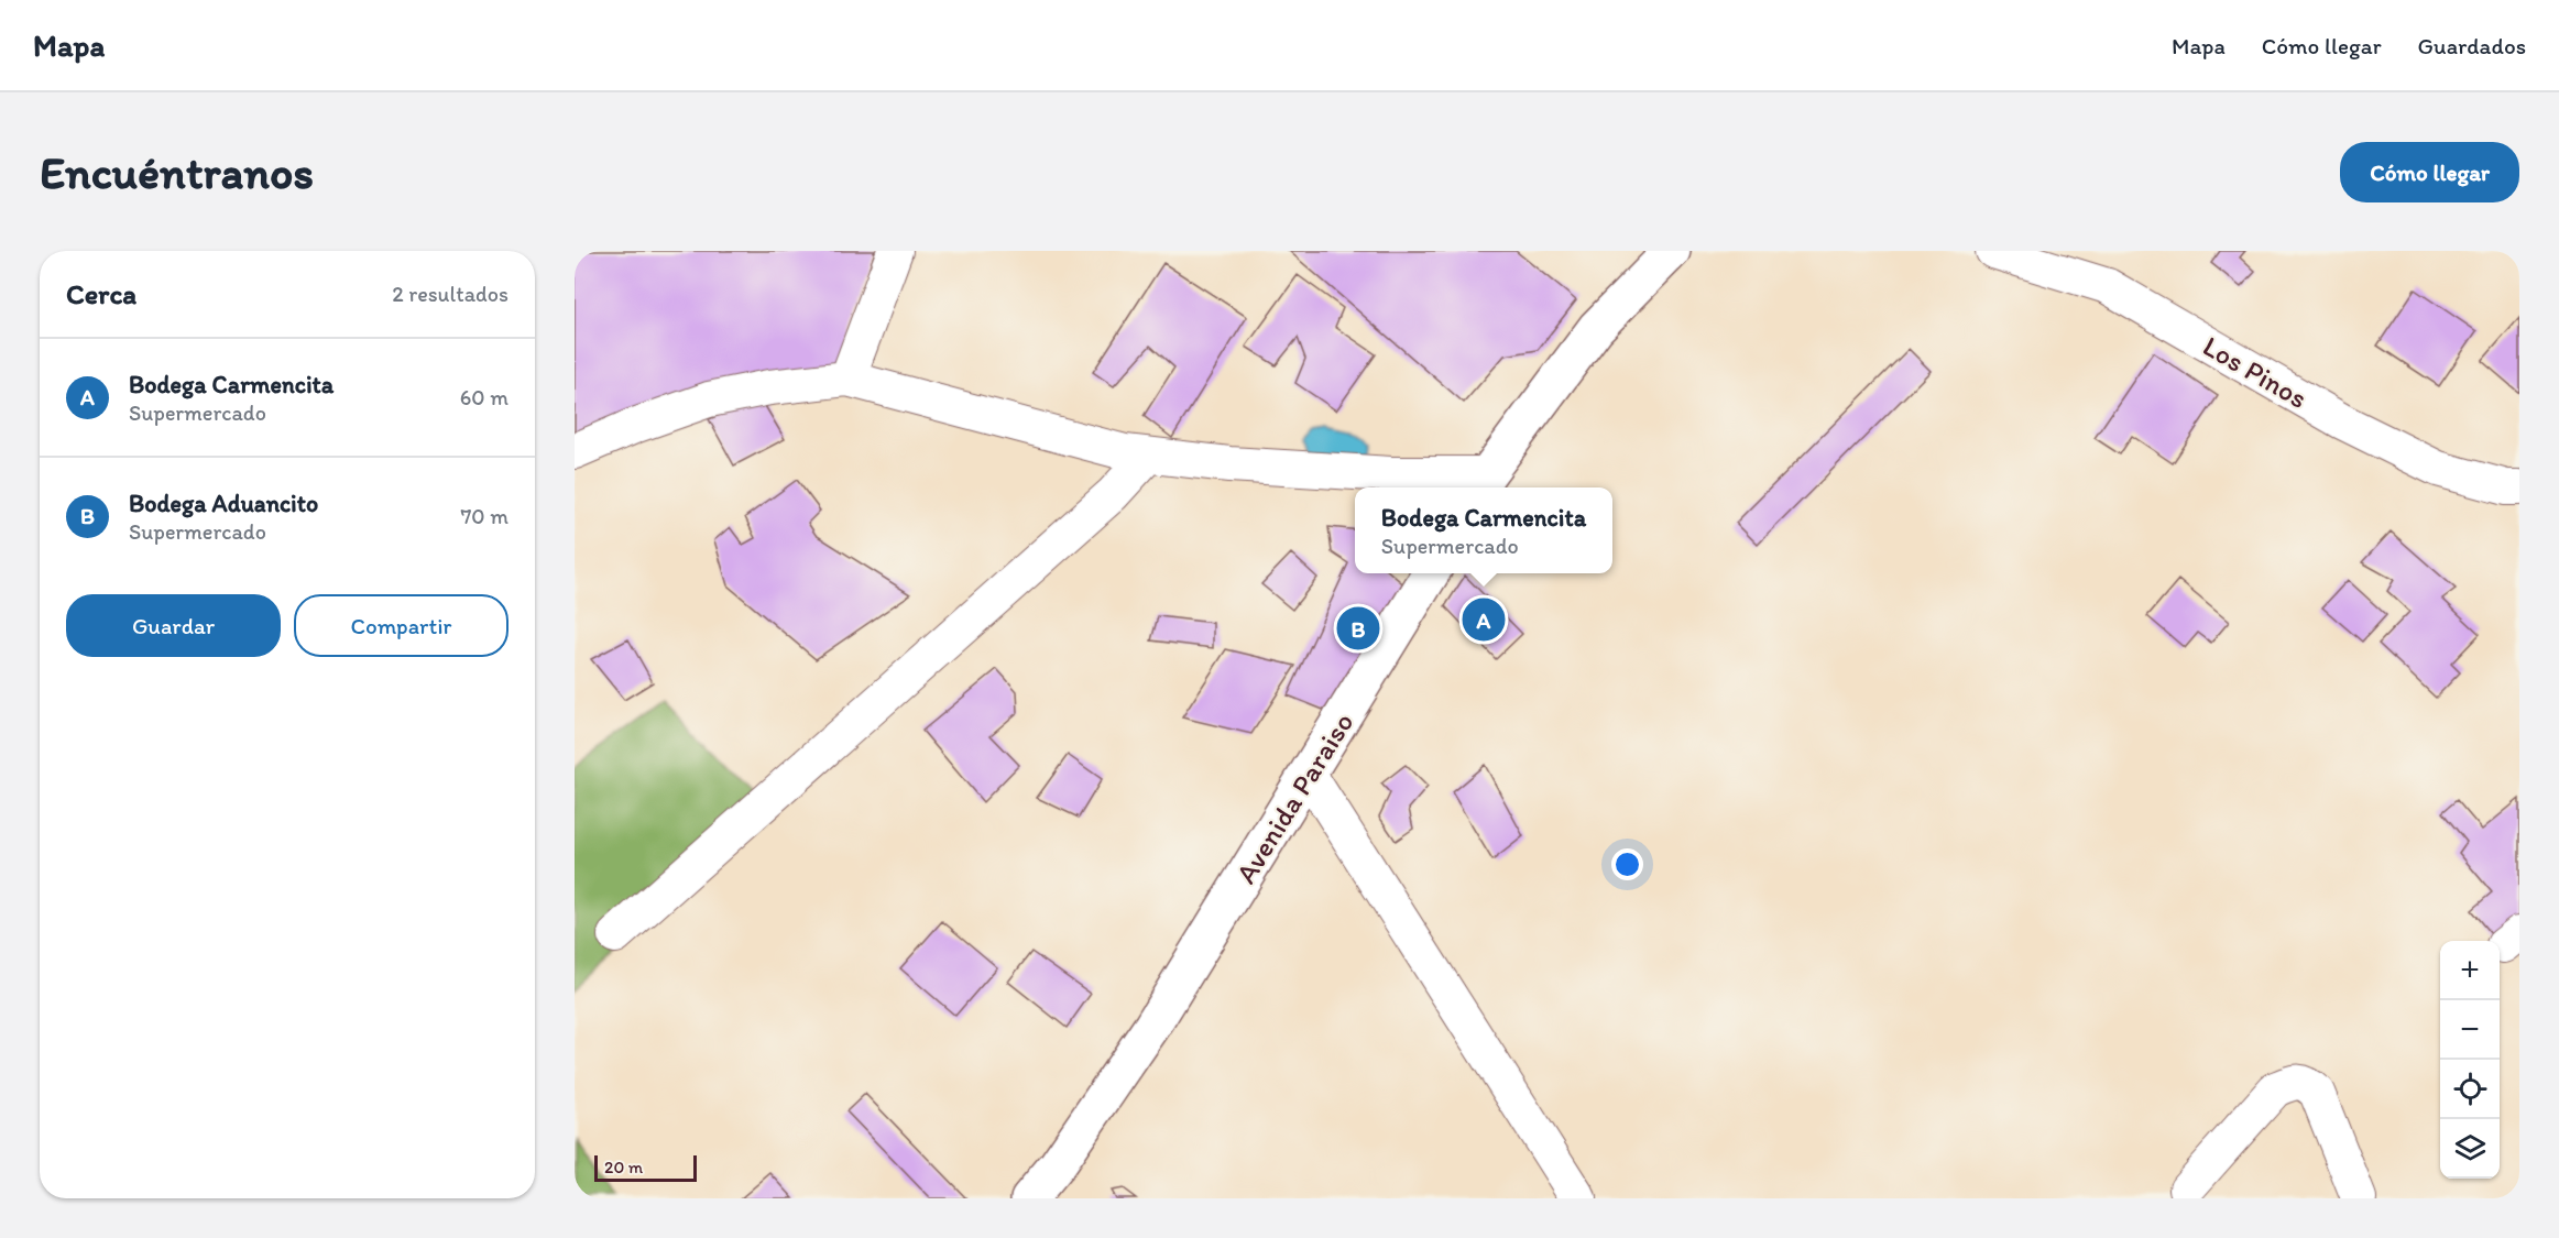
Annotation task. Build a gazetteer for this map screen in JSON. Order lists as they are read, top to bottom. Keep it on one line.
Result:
{"streets":{"main road":["Avenida Paraiso"],"street":["Los Pinos"]},"scale_bar":"20 m","page":{"header":"Mapa","nav":["Mapa","Cómo llegar","Guardados"],"buttons":["Cómo llegar",["Guardar","Compartir"]],"title":"Encuéntranos","heading":["Cerca","2 resultados"],"list":[{"mark":"A","name":"Bodega Carmencita","note":"Supermercado","value":"60 m"},{"mark":"B","name":"Bodega Aduancito","note":"Supermercado","value":"70 m"}],"popup":["Bodega Carmencita","Supermercado"],"pins":["A","B"],"map_buttons":["+","−"],"scale":"20 m"}}
